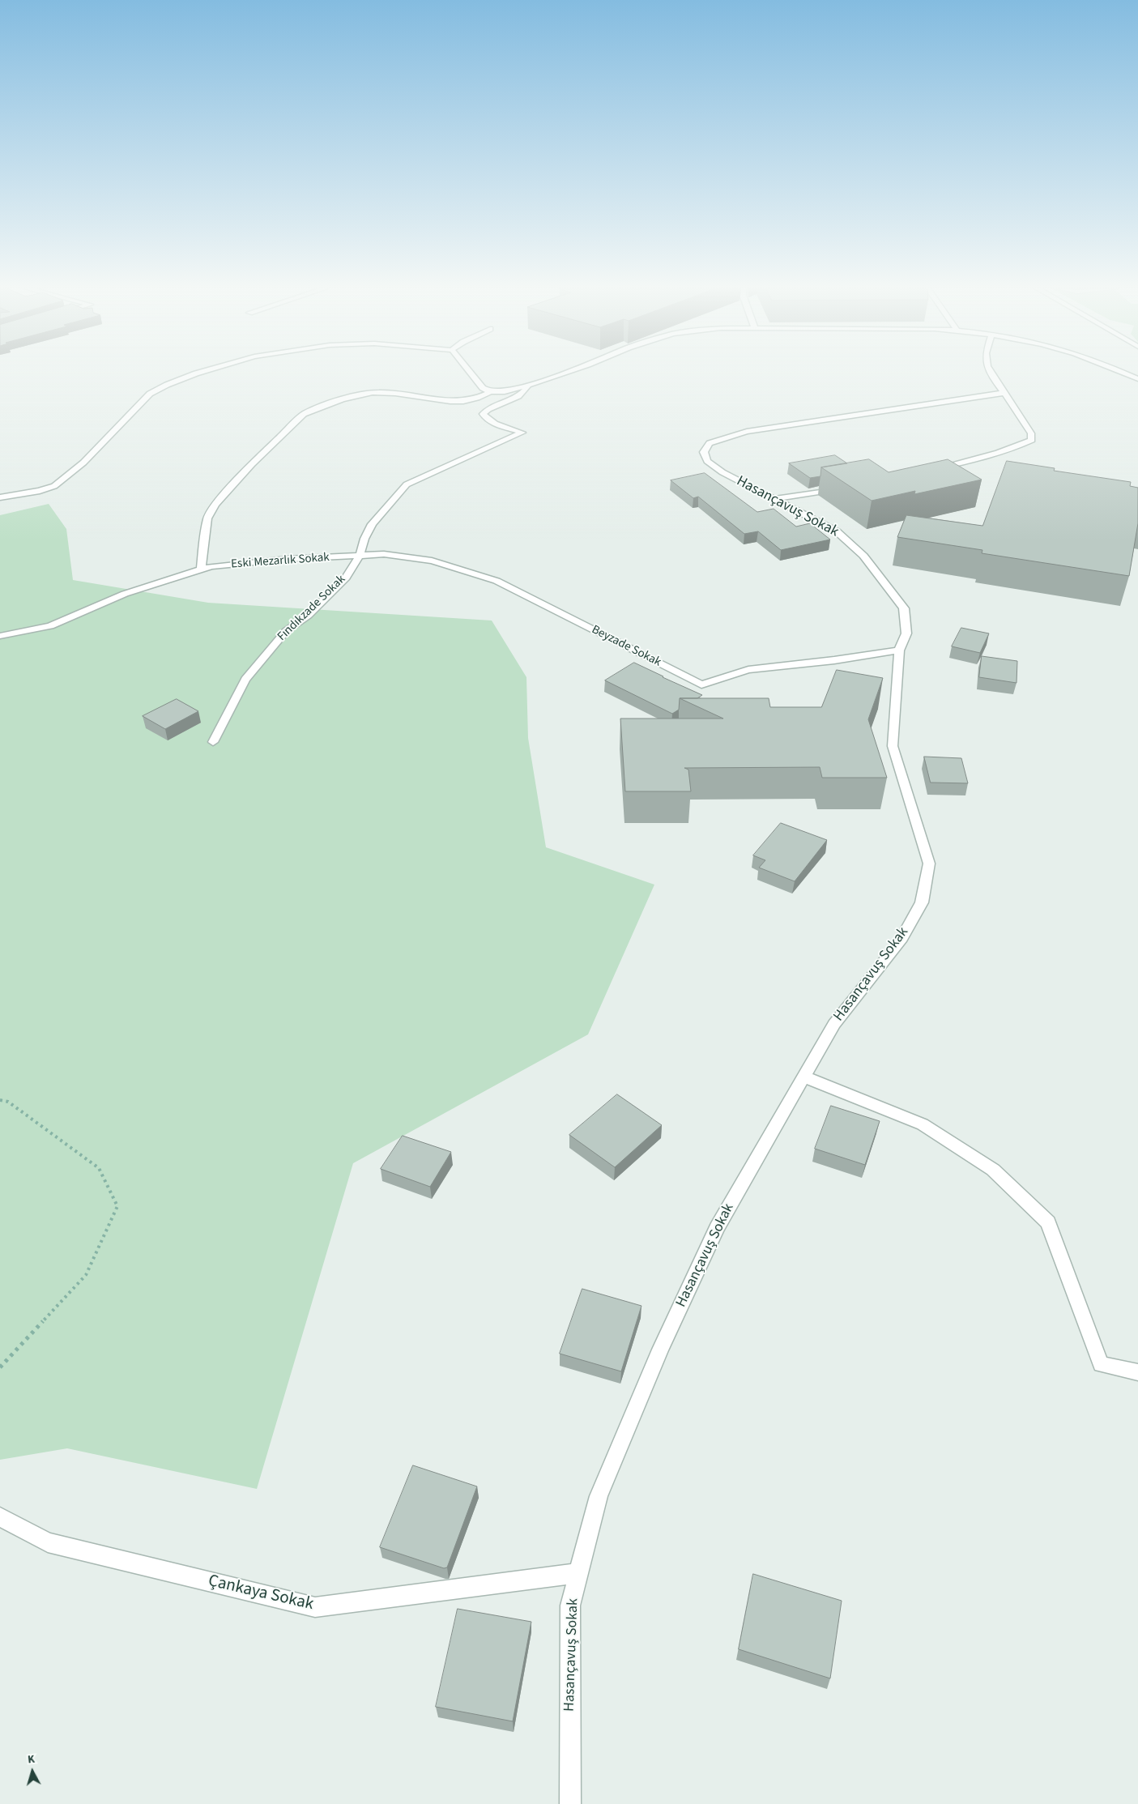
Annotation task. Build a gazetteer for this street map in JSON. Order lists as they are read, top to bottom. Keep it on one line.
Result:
{"streets":{"street":["Hasançavuş Sokak","Eski Mezarlık Sokak","Fındıkzade Sokak","Beyzade Sokak","Çankaya Sokak"]},"crossings":[["Hasançavuş Sokak","Beyzade Sokak"],["Hasançavuş Sokak","Çankaya Sokak"],["Eski Mezarlık Sokak","Fındıkzade Sokak"],["Eski Mezarlık Sokak","Beyzade Sokak"],["Fındıkzade Sokak","Beyzade Sokak"]],"north":"top"}
